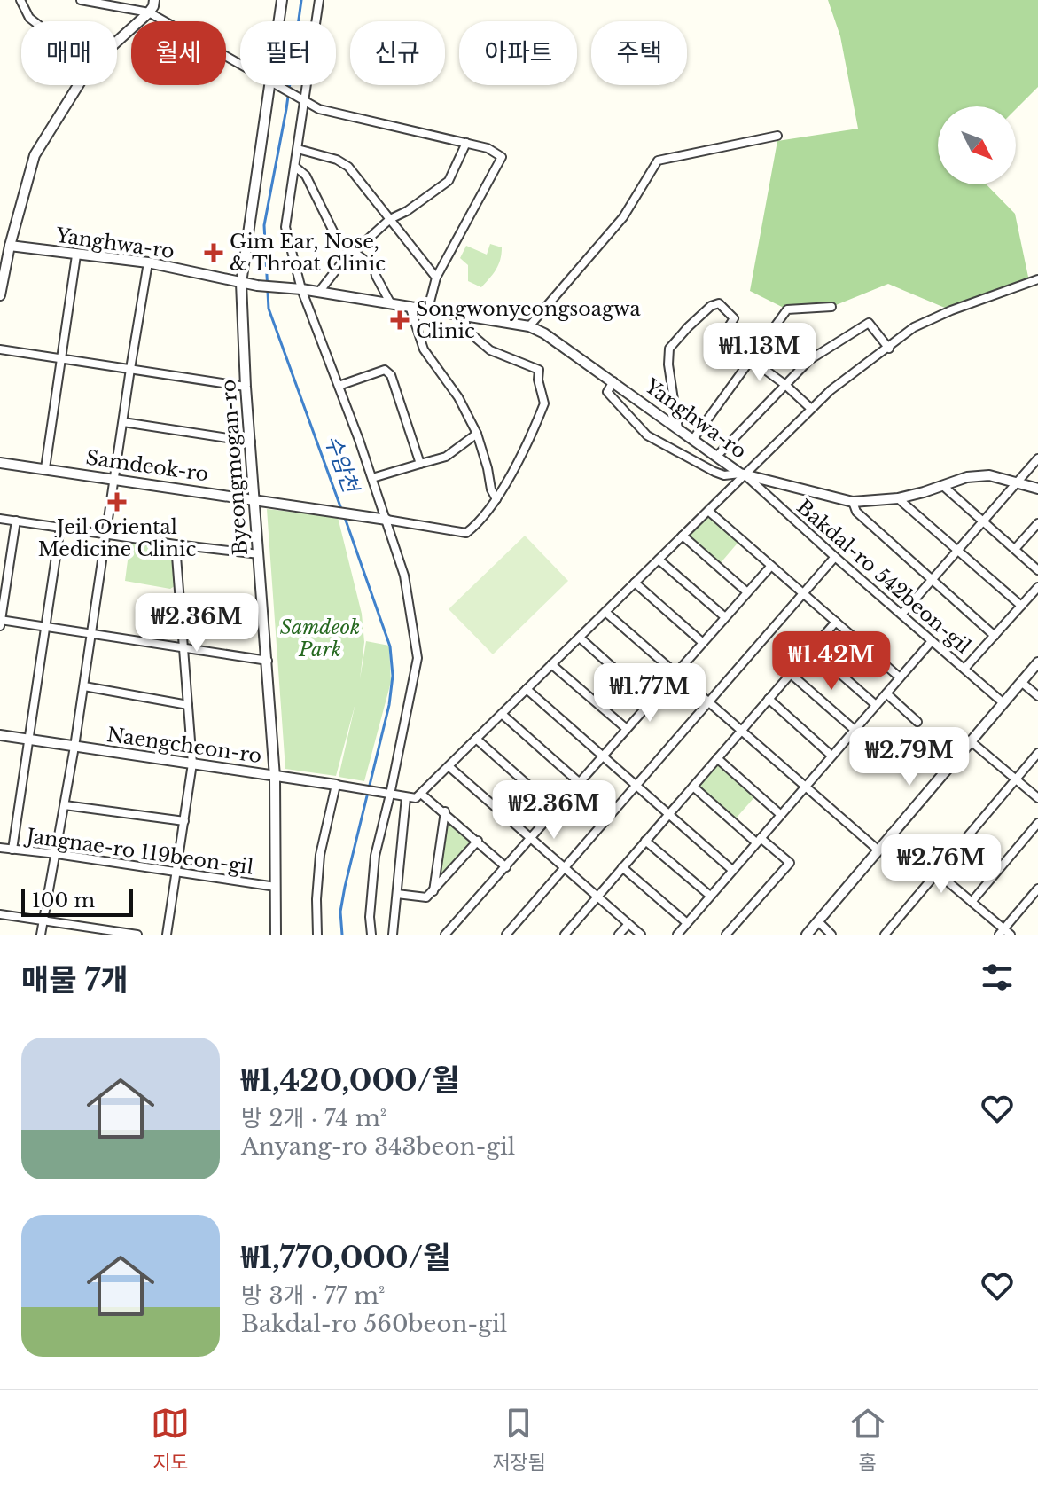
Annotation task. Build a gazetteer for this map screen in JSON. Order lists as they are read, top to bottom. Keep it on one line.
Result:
{"streets":{"street":["Yanghwa-ro","Samdeok-ro","Byeongmogan-ro","Bakdal-ro 542beon-gil","Naengcheon-ro","Jangnae-ro 119beon-gil"]},"crossings":[["Yanghwa-ro","Byeongmogan-ro"],["Yanghwa-ro","Bakdal-ro 542beon-gil"],["Samdeok-ro","Byeongmogan-ro"],["Byeongmogan-ro","Naengcheon-ro"],["Byeongmogan-ro","Jangnae-ro 119beon-gil"]],"water":["수암천"],"parks":["Samdeok Park"],"places":{"health":["Gim Ear, Nose, & Throat Clinic","Songwonyeongsoagwa Clinic","Jeil Oriental Medicine Clinic"]},"scale_bar":"100 m","north":"bottom right","page":{"chip":["매매","월세","필터","신규","아파트","주택"],"price":["₩1.13M","₩2.36M","₩1.42M","₩1.77M","₩2.79M","₩2.36M","₩2.76M"],"scale":"100 m","heading":"매물 7개","list":[{"name":"₩1,420,000/월","note":"방 2개 · 74 m² · Anyang-ro 343beon-gil"},{"name":"₩1,770,000/월","note":"방 3개 · 77 m² · Bakdal-ro 560beon-gil"}],"tabs":["지도","저장됨","홈"]}}
